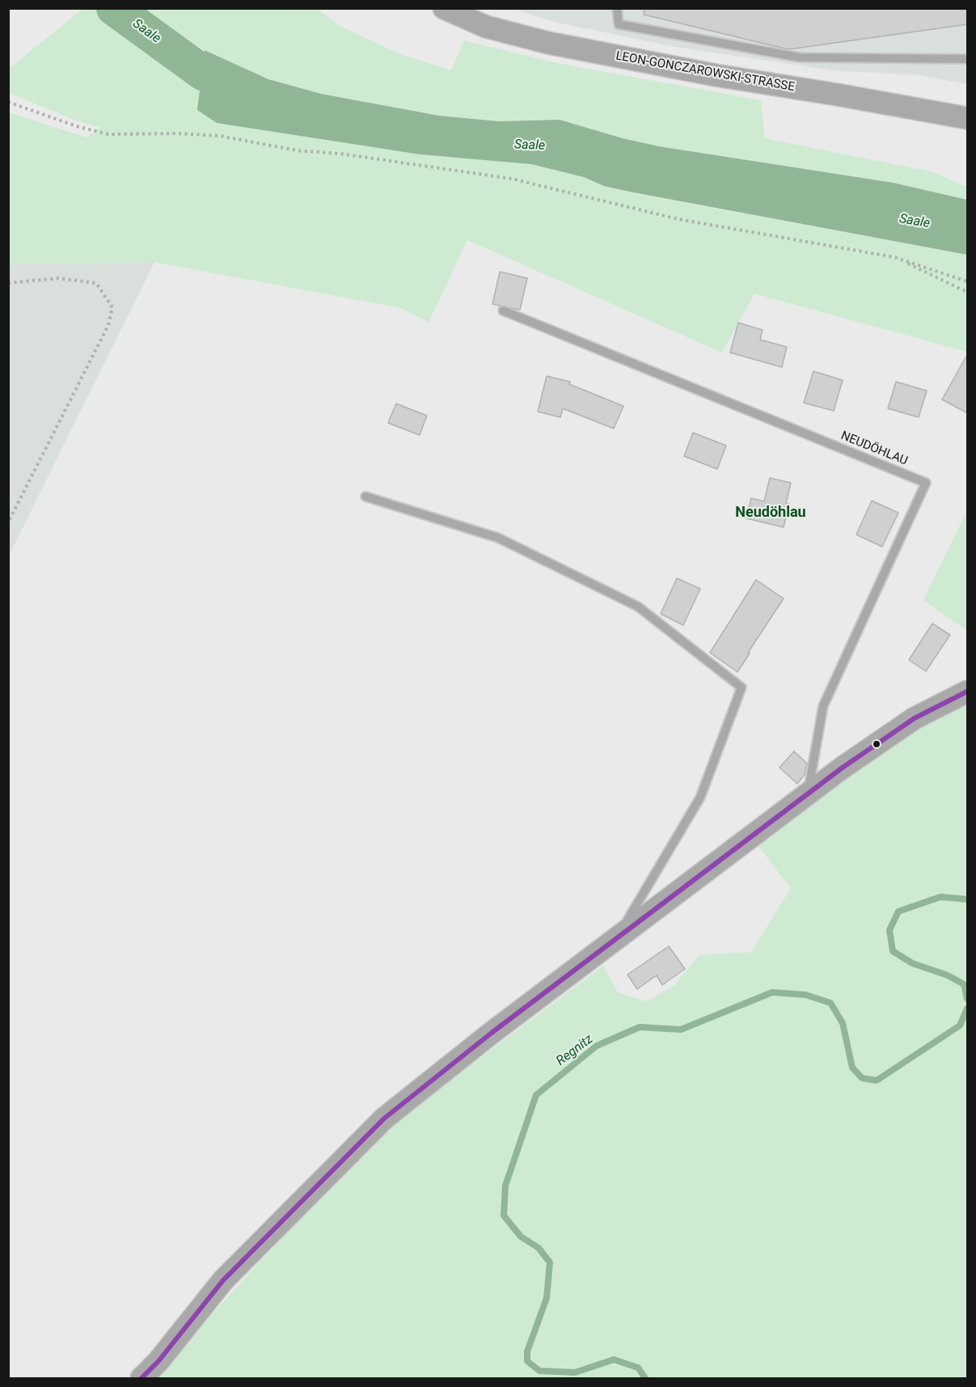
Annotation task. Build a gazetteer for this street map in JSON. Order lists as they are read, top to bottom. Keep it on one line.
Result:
{"streets":{"street":["LEON-GONCZAROWSKI-STRASSE"],"lane":["NEUDÖHLAU"]},"districts":["Neudöhlau"],"water":["Saale","Regnitz"]}
